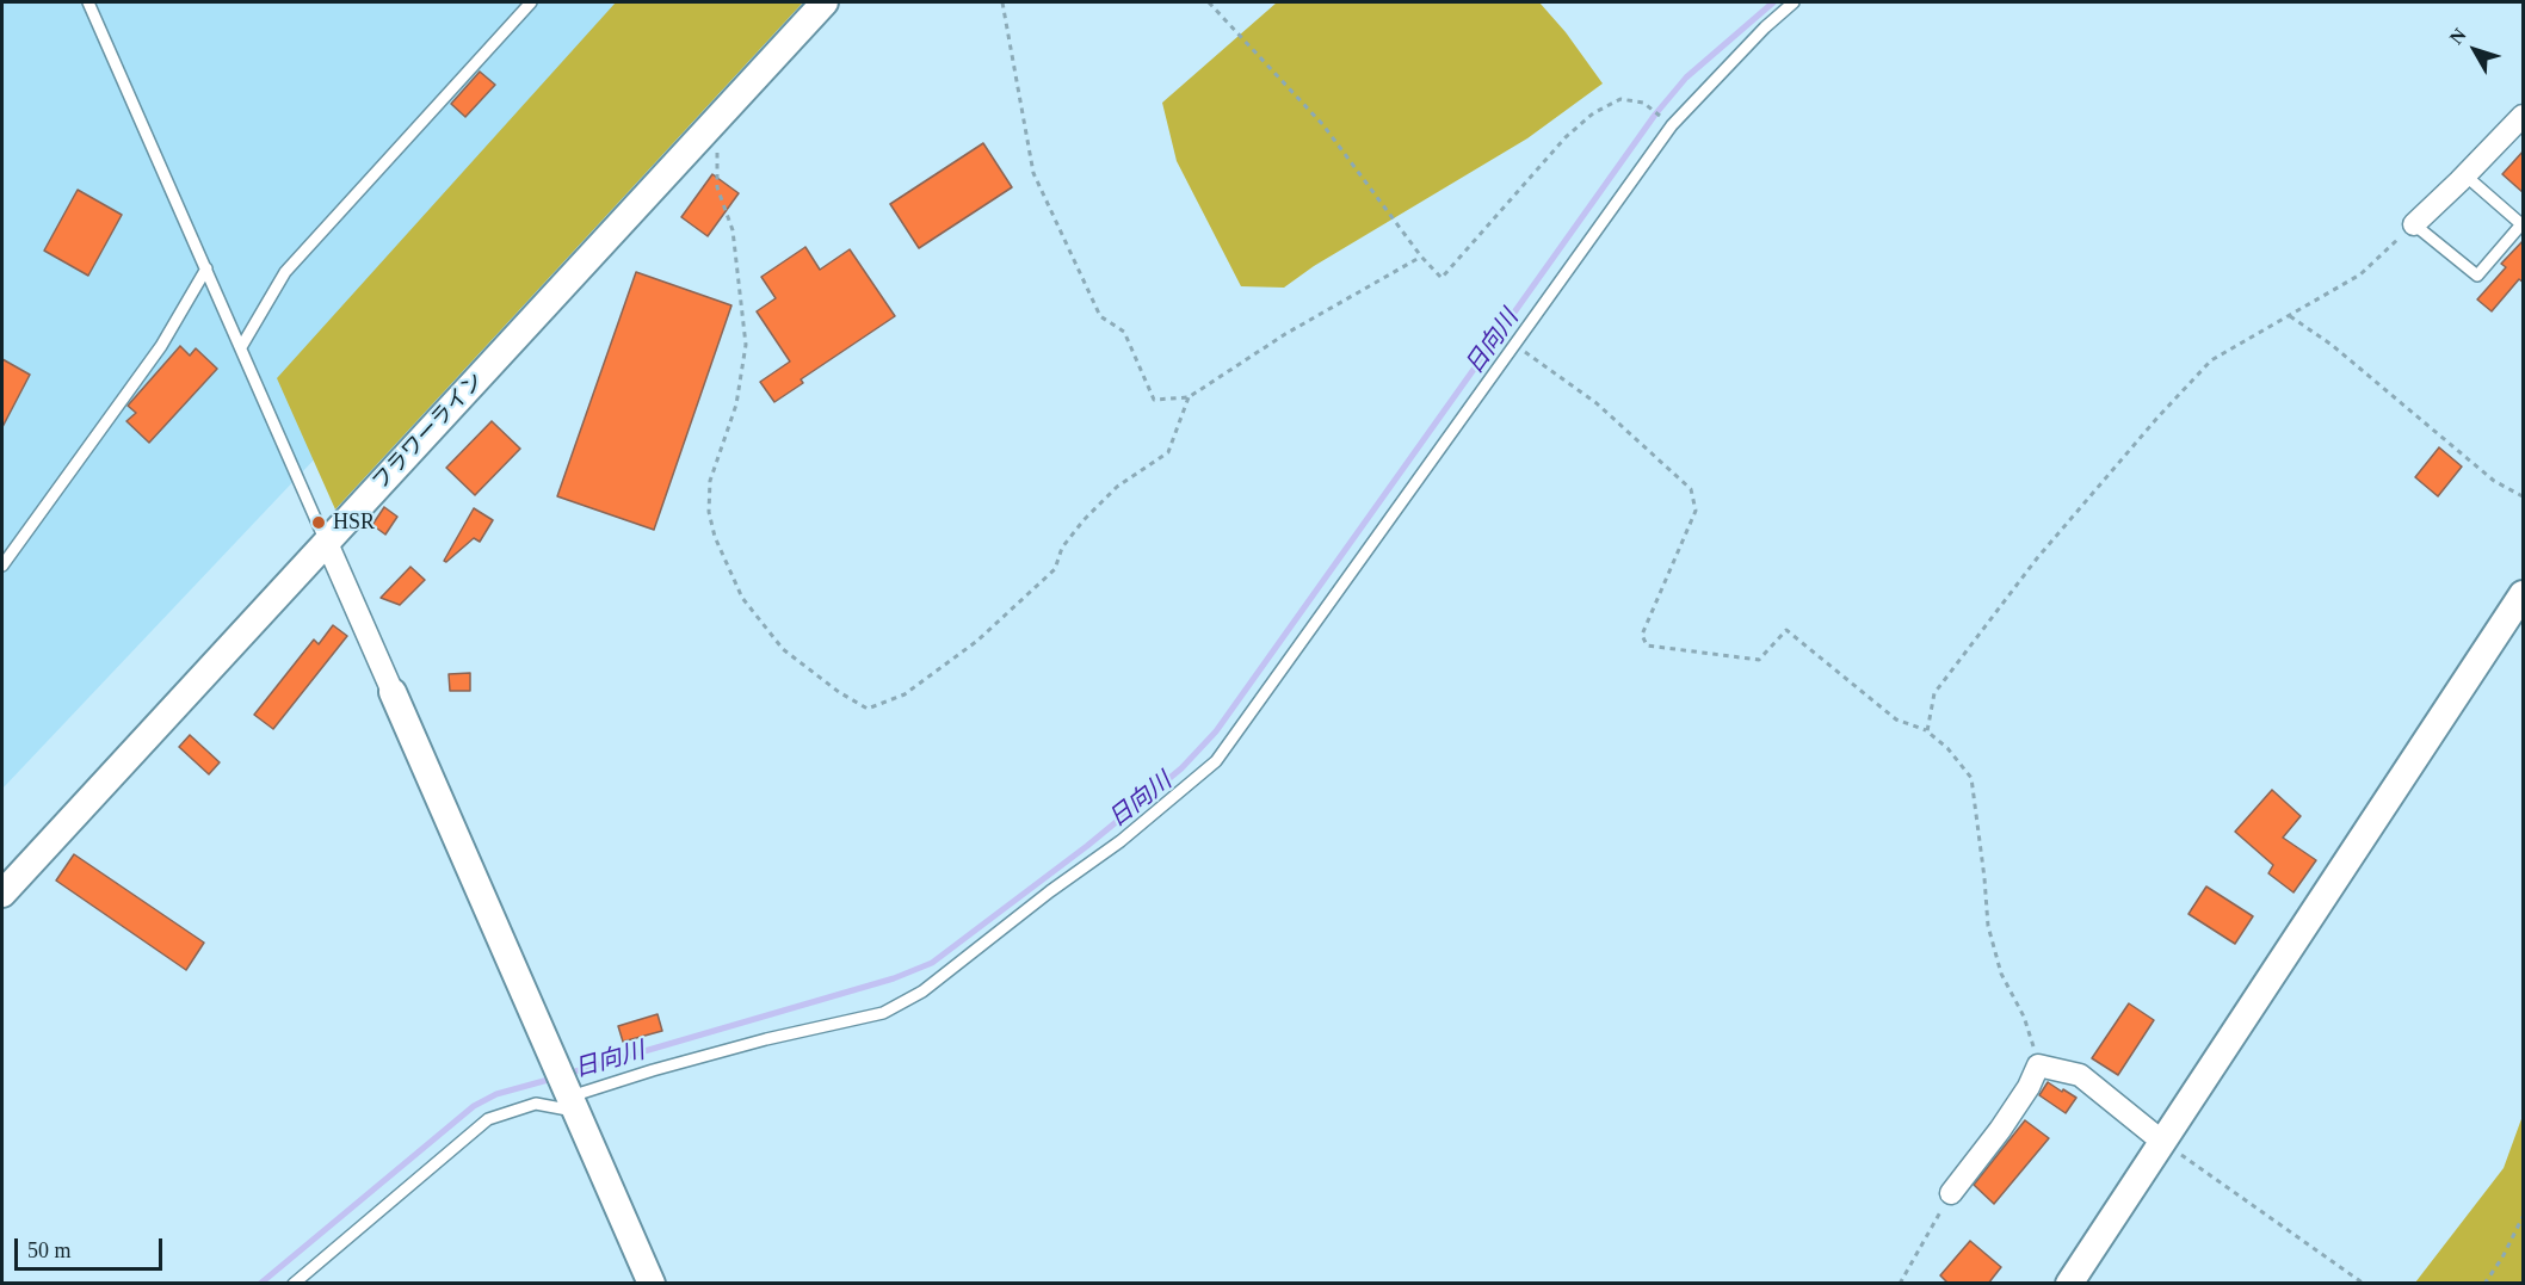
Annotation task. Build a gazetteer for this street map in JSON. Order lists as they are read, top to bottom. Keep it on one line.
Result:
{"streets":{"street":["フラワーライン"]},"water":["日向川"],"places":["HSR"],"scale_bar":"50 m","north":"top left"}
